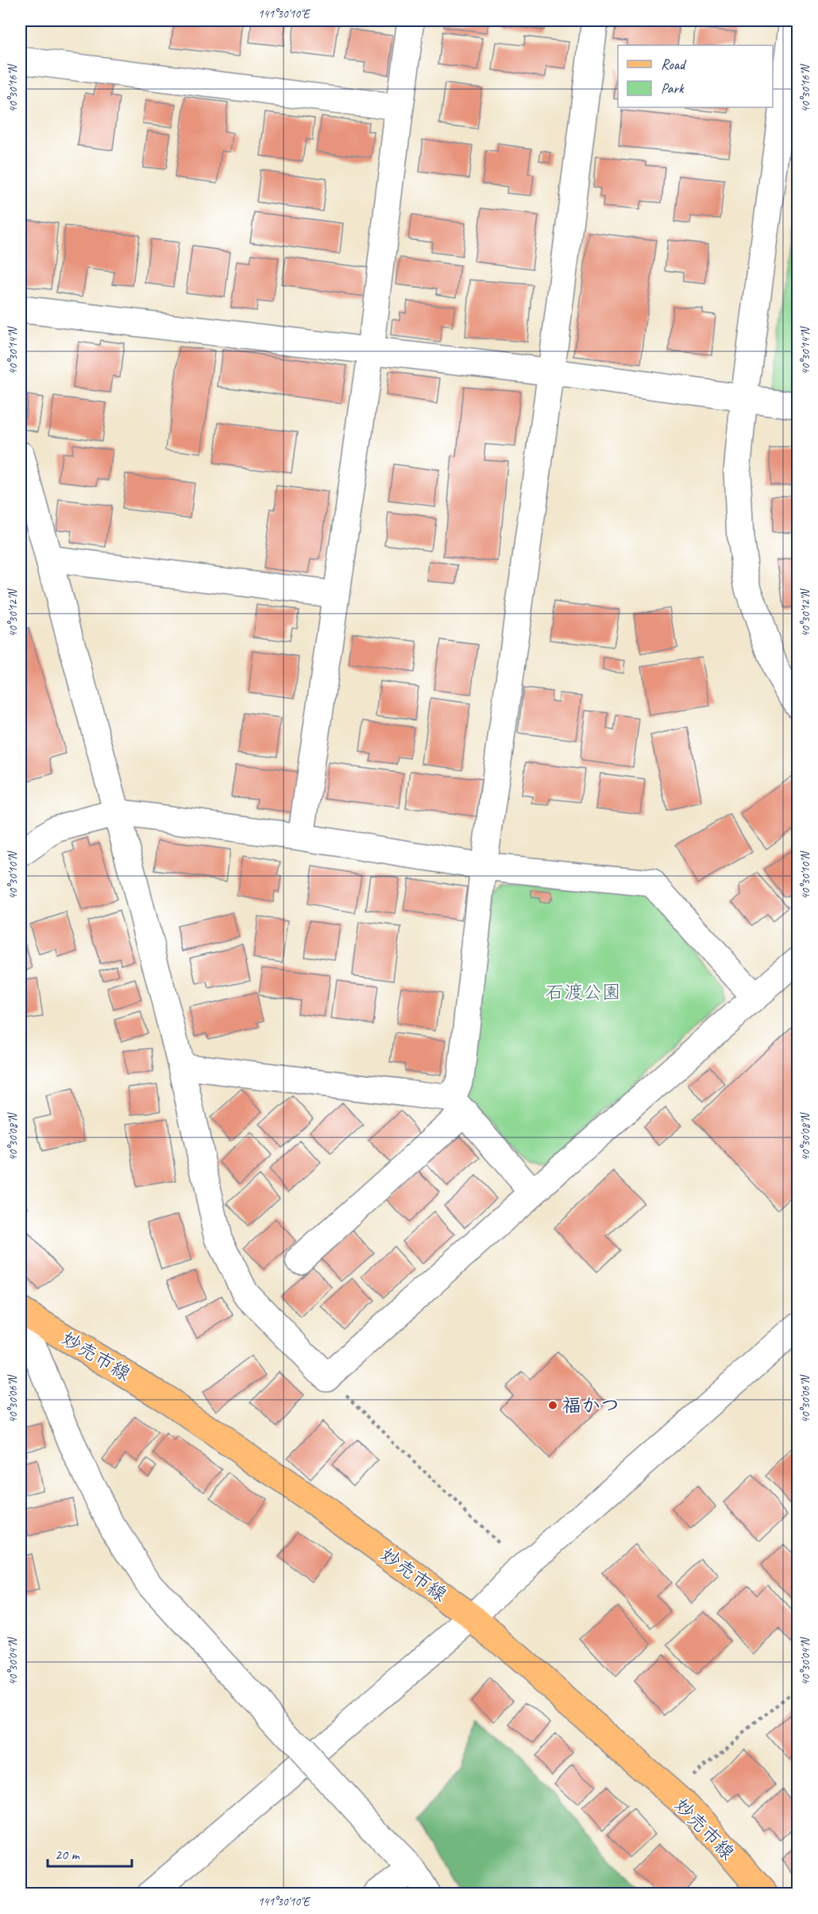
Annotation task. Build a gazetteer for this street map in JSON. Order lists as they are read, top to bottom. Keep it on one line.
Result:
{"streets":{"main road":["妙売市線"]},"parks":["石渡公園"],"places":["福かつ"],"legend":["Road","Park"],"scale_bar":"20 m","coordinates":["141°30'10\"E","40°30'16\"N","40°30'14\"N","40°30'12\"N","40°30'10\"N","40°30'08\"N","40°30'06\"N","40°30'04\"N"]}
